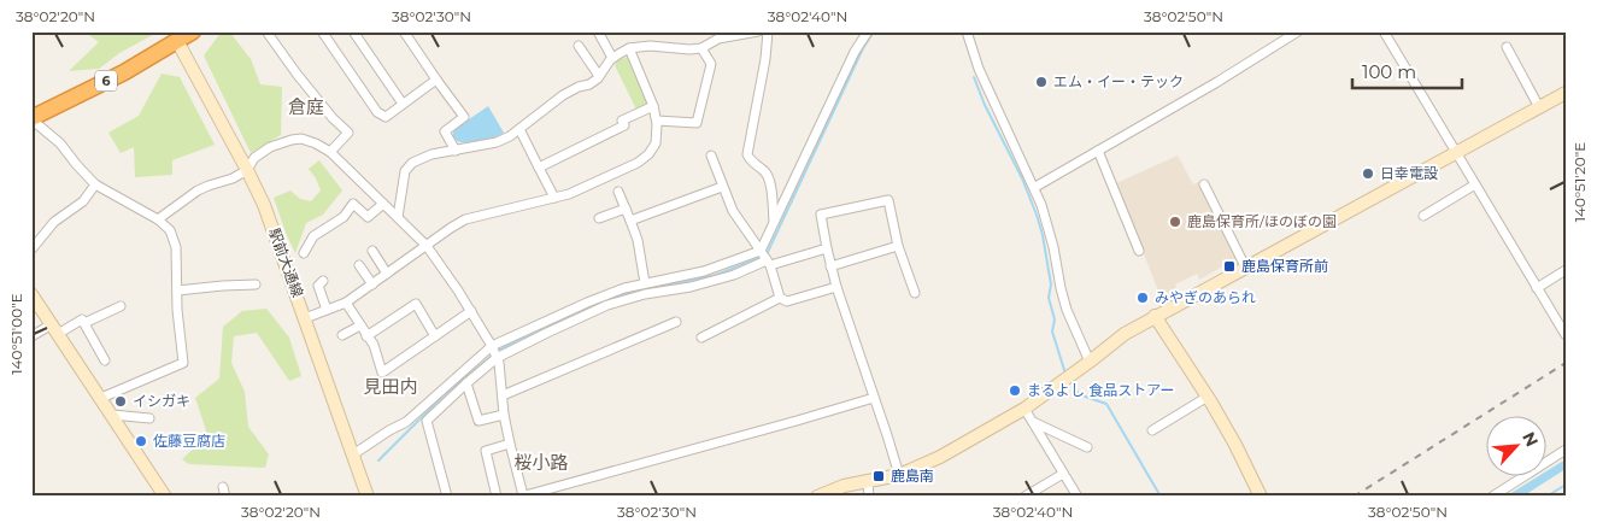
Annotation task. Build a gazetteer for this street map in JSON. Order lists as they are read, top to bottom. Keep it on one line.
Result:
{"streets":{"highway":["6"],"street":["駅前大通線"]},"crossings":[["6","駅前大通線"]],"districts":["倉庭","見田内","桜小路"],"places":{"other":["エム・イー・テック","日幸電設","鹿島保育所/ほのぼの園","みやぎのあられ","まるよし 食品ストアー","イシガキ","佐藤豆腐店"],"transit":["鹿島保育所前","鹿島南"]},"scale_bar":"100 m","north":"top right","coordinates":["38°02'20\"N","38°02'30\"N","38°02'40\"N","38°02'50\"N","140°51'20\"E","140°51'00\"E"]}
